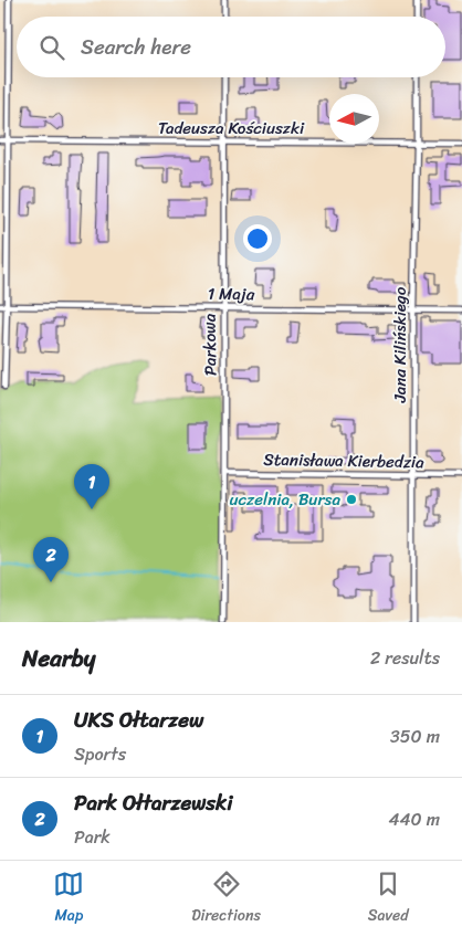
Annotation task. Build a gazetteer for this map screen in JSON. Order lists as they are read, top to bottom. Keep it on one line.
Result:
{"streets":{"street":["Tadeusza Kościuszki","1 Maja","Parkowa","Jana Kilińskiego","Stanisława Kierbedzia"]},"crossings":[["Tadeusza Kościuszki","Parkowa"],["Tadeusza Kościuszki","Jana Kilińskiego"],["1 Maja","Parkowa"],["1 Maja","Jana Kilińskiego"],["Parkowa","Stanisława Kierbedzia"],["Jana Kilińskiego","Stanisława Kierbedzia"]],"places":["uczelnia, Bursa"],"north":"left","page":{"search":"Search here","pins":["1","2"],"heading":["Nearby","2 results"],"list":[{"mark":"1","name":"UKS Ołtarzew","note":"Sports","value":"350 m"},{"mark":"2","name":"Park Ołtarzewski","note":"Park","value":"440 m"}],"nav":["Map","Directions","Saved"]}}
